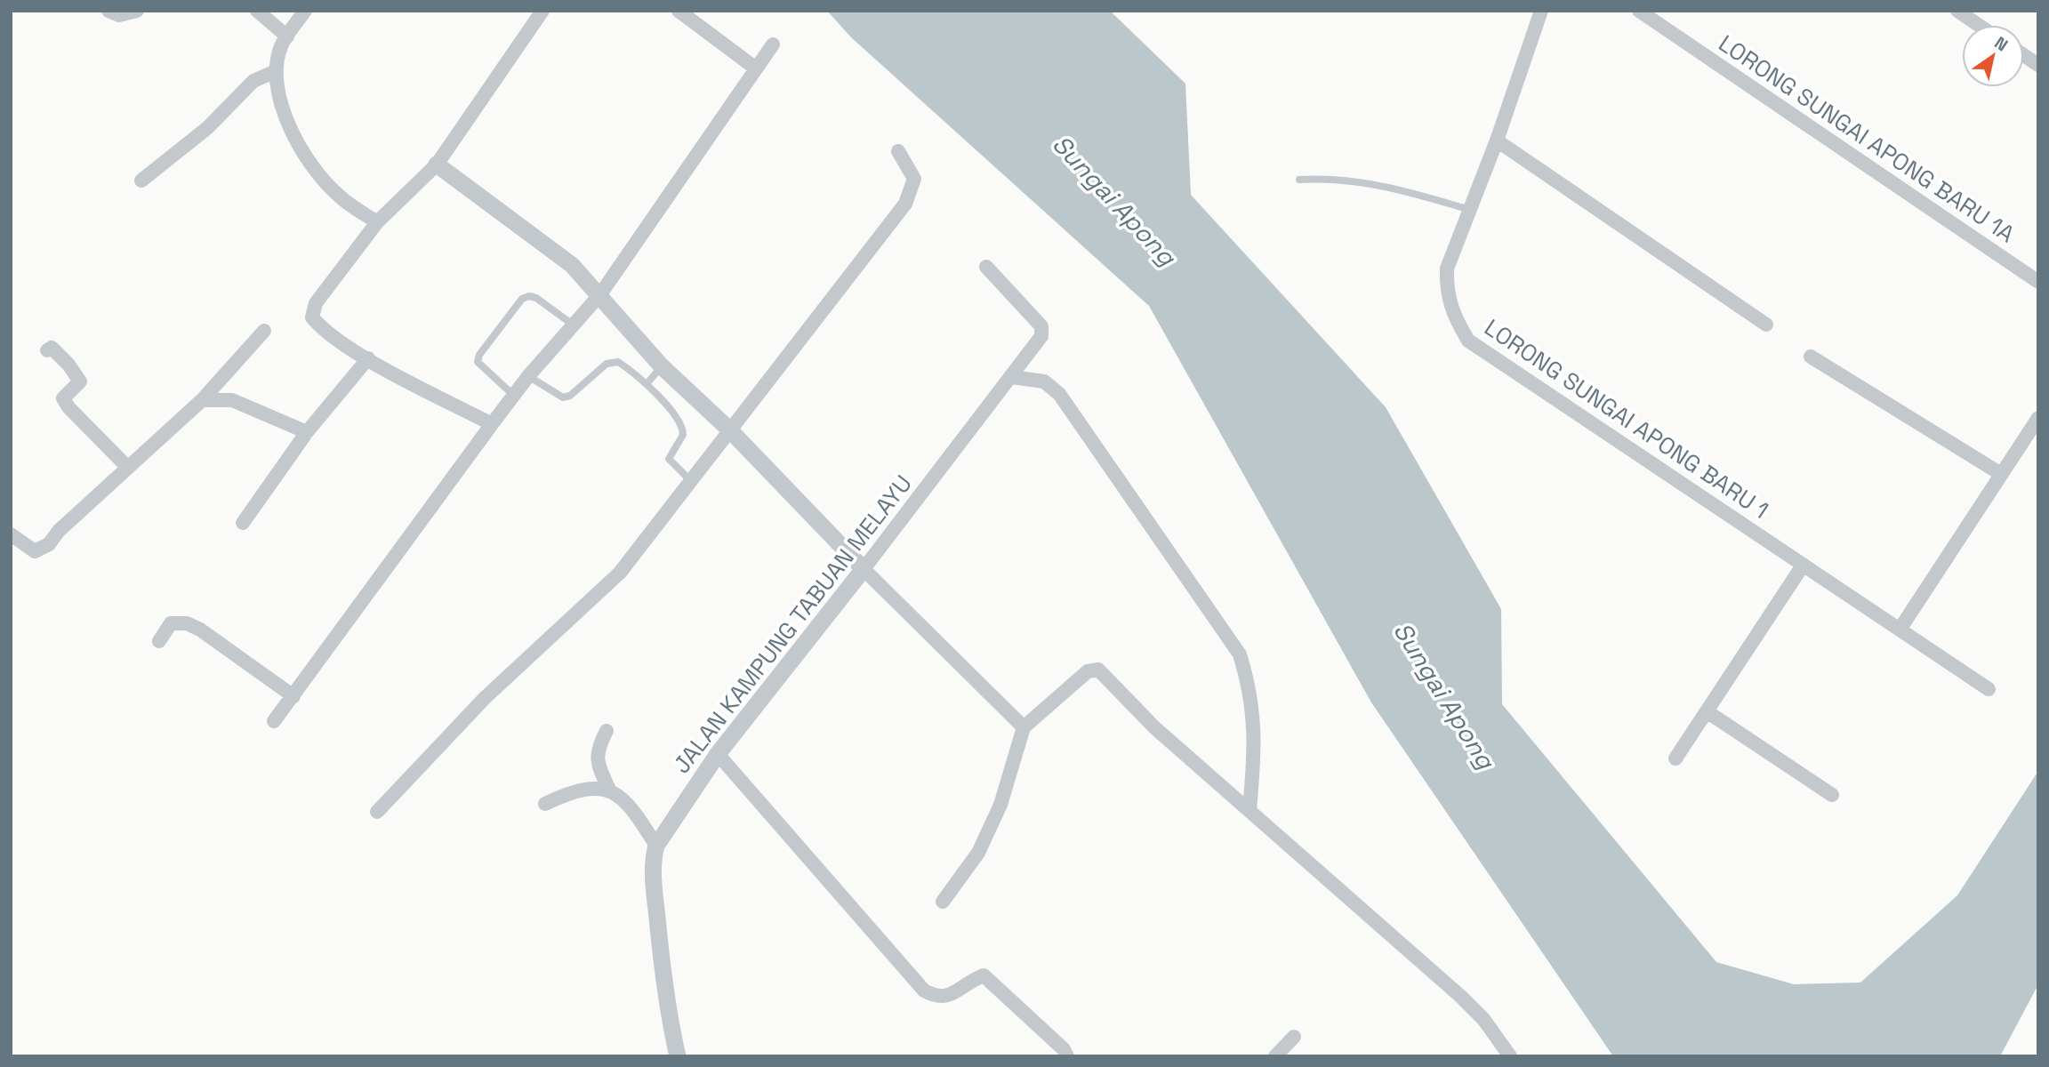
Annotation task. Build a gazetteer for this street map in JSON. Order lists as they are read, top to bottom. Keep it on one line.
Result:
{"streets":{"street":["LORONG SUNGAI APONG BARU 1A","LORONG SUNGAI APONG BARU 1","JALAN KAMPUNG TABUAN MELAYU"]},"water":["Sungai Apong"],"north":"top right"}
